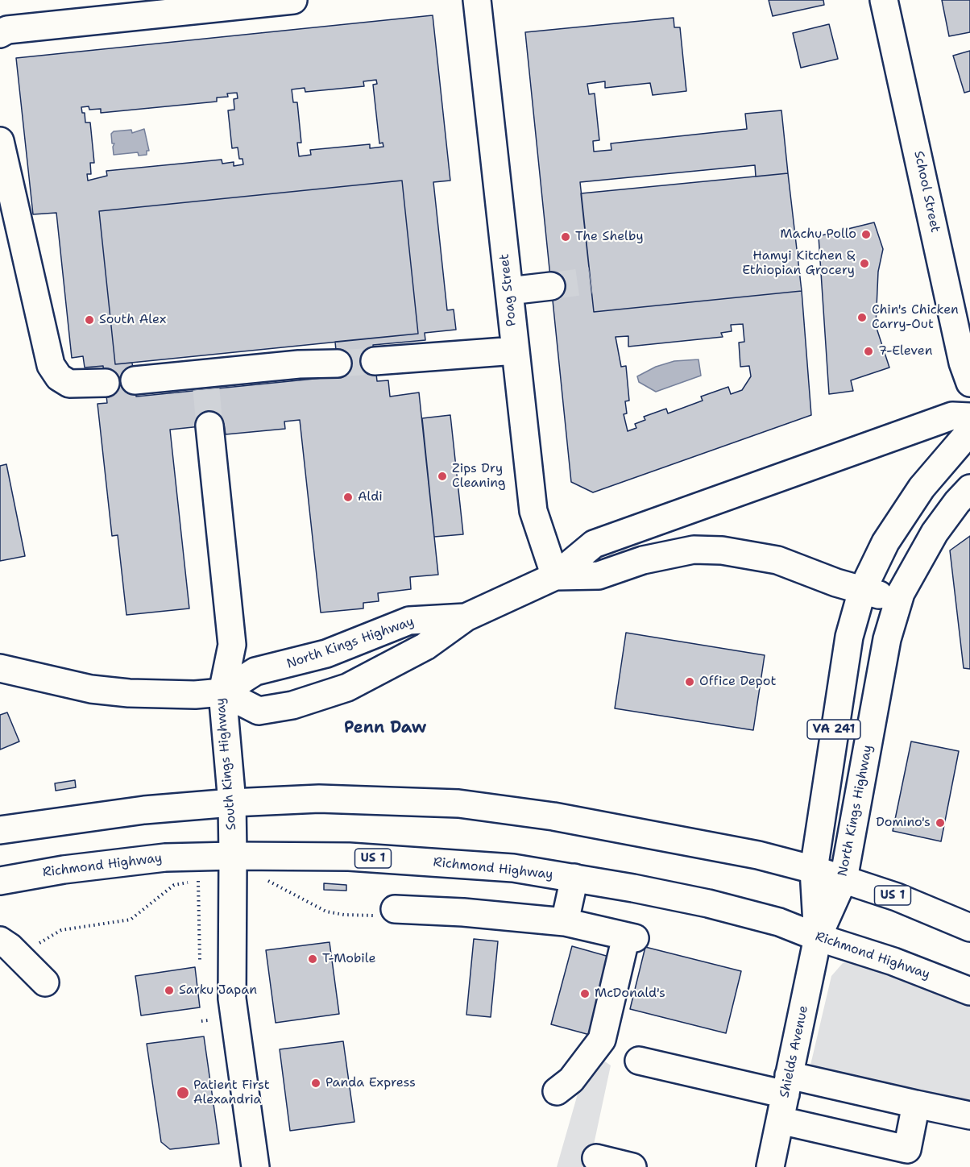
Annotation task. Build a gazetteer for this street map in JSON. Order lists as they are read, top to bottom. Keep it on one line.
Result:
{"streets":{"main road":["School Street","Poag Street","North Kings Highway","VA 241","South Kings Highway","US 1","Richmond Highway","Shields Avenue"]},"crossings":[["Poag Street","North Kings Highway"],["North Kings Highway","VA 241"],["North Kings Highway","South Kings Highway"],["North Kings Highway","US 1"],["North Kings Highway","Richmond Highway"],["North Kings Highway","Shields Avenue"],["VA 241","US 1"],["VA 241","Richmond Highway"],["VA 241","Shields Avenue"],["South Kings Highway","US 1"],["South Kings Highway","Richmond Highway"],["Richmond Highway","Shields Avenue"]],"districts":["Penn Daw"],"places":["Machu Pollo","The Shelby","Hamyi Kitchen & Ethiopian Grocery","Chin's Chicken Carry-Out","South Alex","7-Eleven","Zips Dry Cleaning","Aldi","Office Depot","Domino's","T-Mobile","Sarku Japan","McDonald's","Panda Express","Patient First Alexandria"]}
